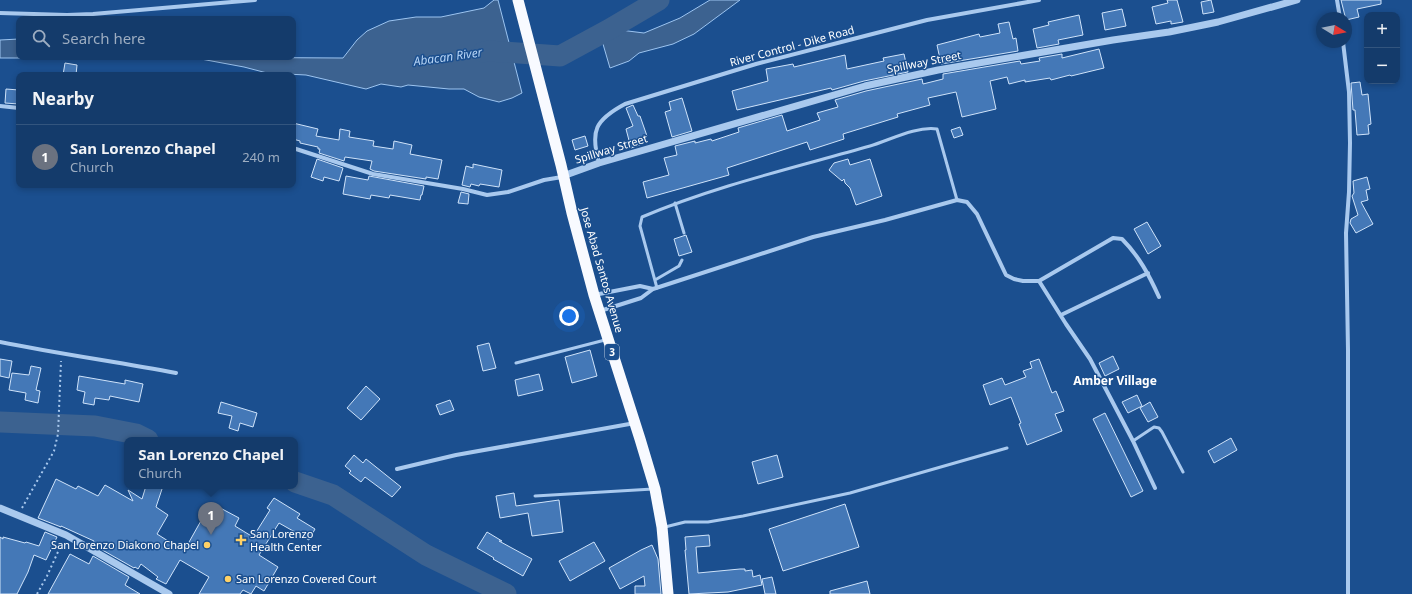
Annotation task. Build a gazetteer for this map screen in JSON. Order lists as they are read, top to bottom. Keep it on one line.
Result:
{"streets":{"highway":["Jose Abad Santos Avenue","3"],"street":["River Control - Dike Road","Spillway Street"]},"crossings":[["River Control - Dike Road","Spillway Street"],["Spillway Street","Jose Abad Santos Avenue"]],"districts":["Amber Village"],"water":["Abacan River"],"places":{"health":["San Lorenzo Health Center"],"other":["San Lorenzo Diakono Chapel","San Lorenzo Covered Court"]},"north":"right","page":{"map_buttons":["+","−"],"search":"Search here","heading":"Nearby","list":[{"mark":"1","name":"San Lorenzo Chapel","note":"Church","value":"240 m"}],"popup":["San Lorenzo Chapel","Church"],"pins":"1"}}
